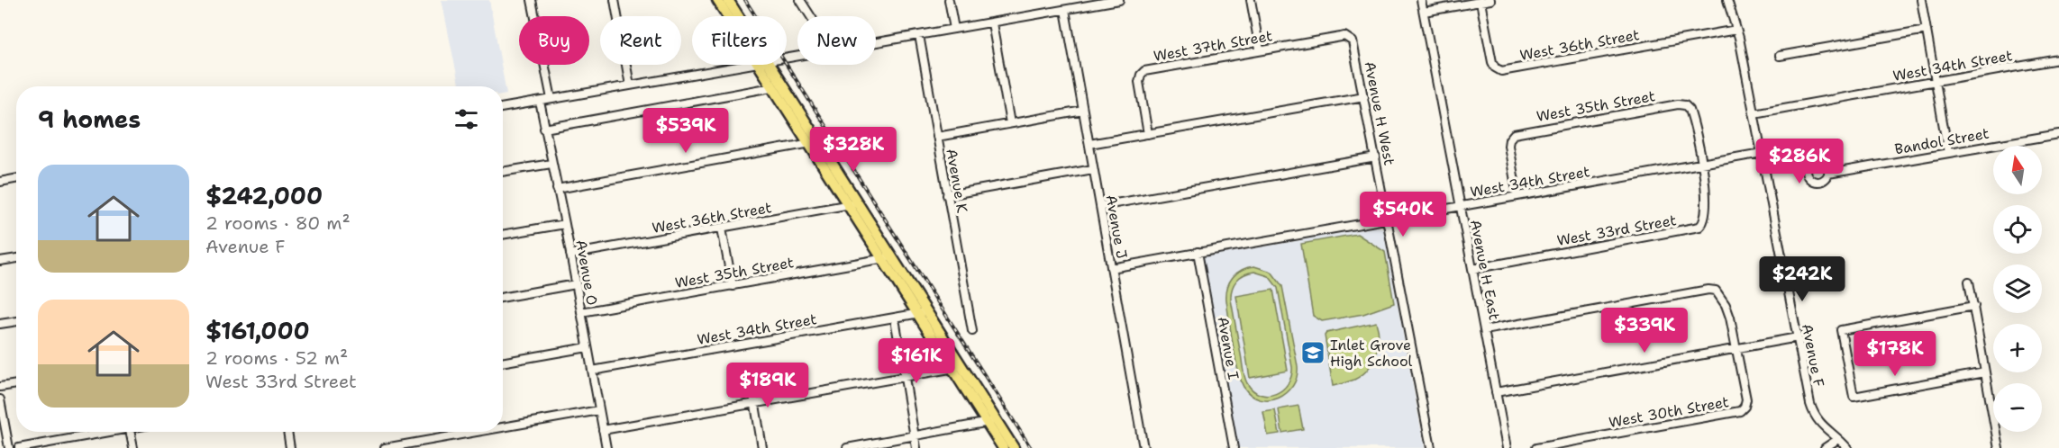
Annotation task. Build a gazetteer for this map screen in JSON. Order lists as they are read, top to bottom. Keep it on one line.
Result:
{"streets":{"street":["West 36th Street","West 37th Street","West 34th Street","West 35th Street","Avenue H West","Bandol Street","Avenue K","Avenue J","West 33rd Street","Avenue H East","Avenue O","Avenue I","Avenue F","West 30th Street"]},"crossings":[["West 36th Street","Avenue O"],["West 36th Street","Avenue F"],["West 37th Street","Avenue H West"],["West 34th Street","West 35th Street"],["West 34th Street","Avenue H West"],["West 34th Street","Avenue J"],["West 34th Street","West 33rd Street"],["West 34th Street","Avenue H East"],["West 34th Street","Avenue O"],["West 34th Street","Avenue I"],["West 34th Street","Avenue F"],["West 35th Street","West 33rd Street"],["West 35th Street","Avenue O"],["West 33rd Street","Avenue H East"],["Avenue H East","West 30th Street"]],"places":{"school or university":["Inlet Grove High School"]},"north":"top","page":{"chip":["Buy","Rent","Filters","New"],"heading":"9 homes","price":["$539K","$328K","$286K","$540K","$242K","$339K","$178K","$161K","$189K"],"map_buttons":["+","−"],"list":[{"name":"$242,000","note":"2 rooms · 80 m² · Avenue F"},{"name":"$161,000","note":"2 rooms · 52 m² · West 33rd Street"}]}}
